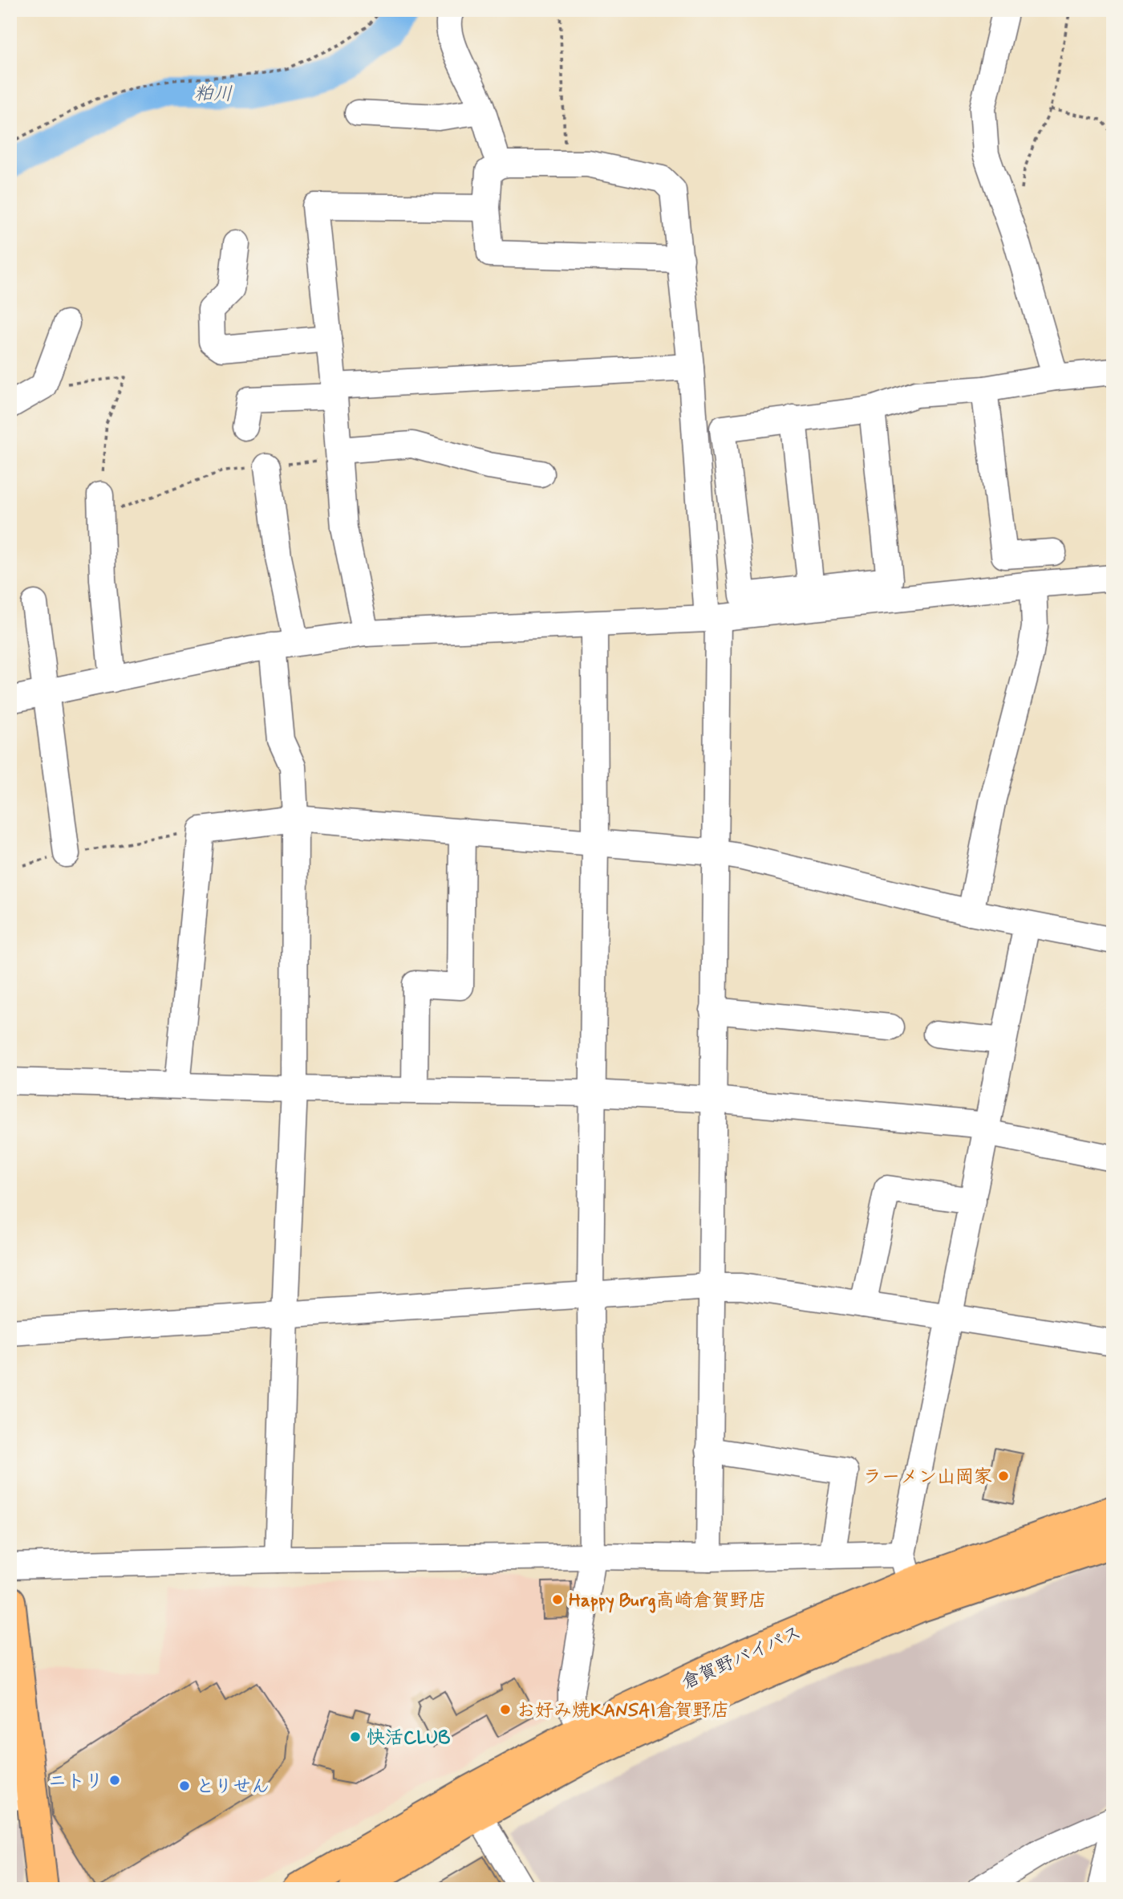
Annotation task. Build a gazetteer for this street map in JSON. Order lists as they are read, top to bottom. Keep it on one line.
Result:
{"streets":{"main road":["倉賀野バイパス"]},"water":["粕川"],"places":["ラーメン山岡家","Happy Burg高崎倉賀野店","お好み焼KANSAI倉賀野店","快活CLUB","ニトリ","とりせん"]}
